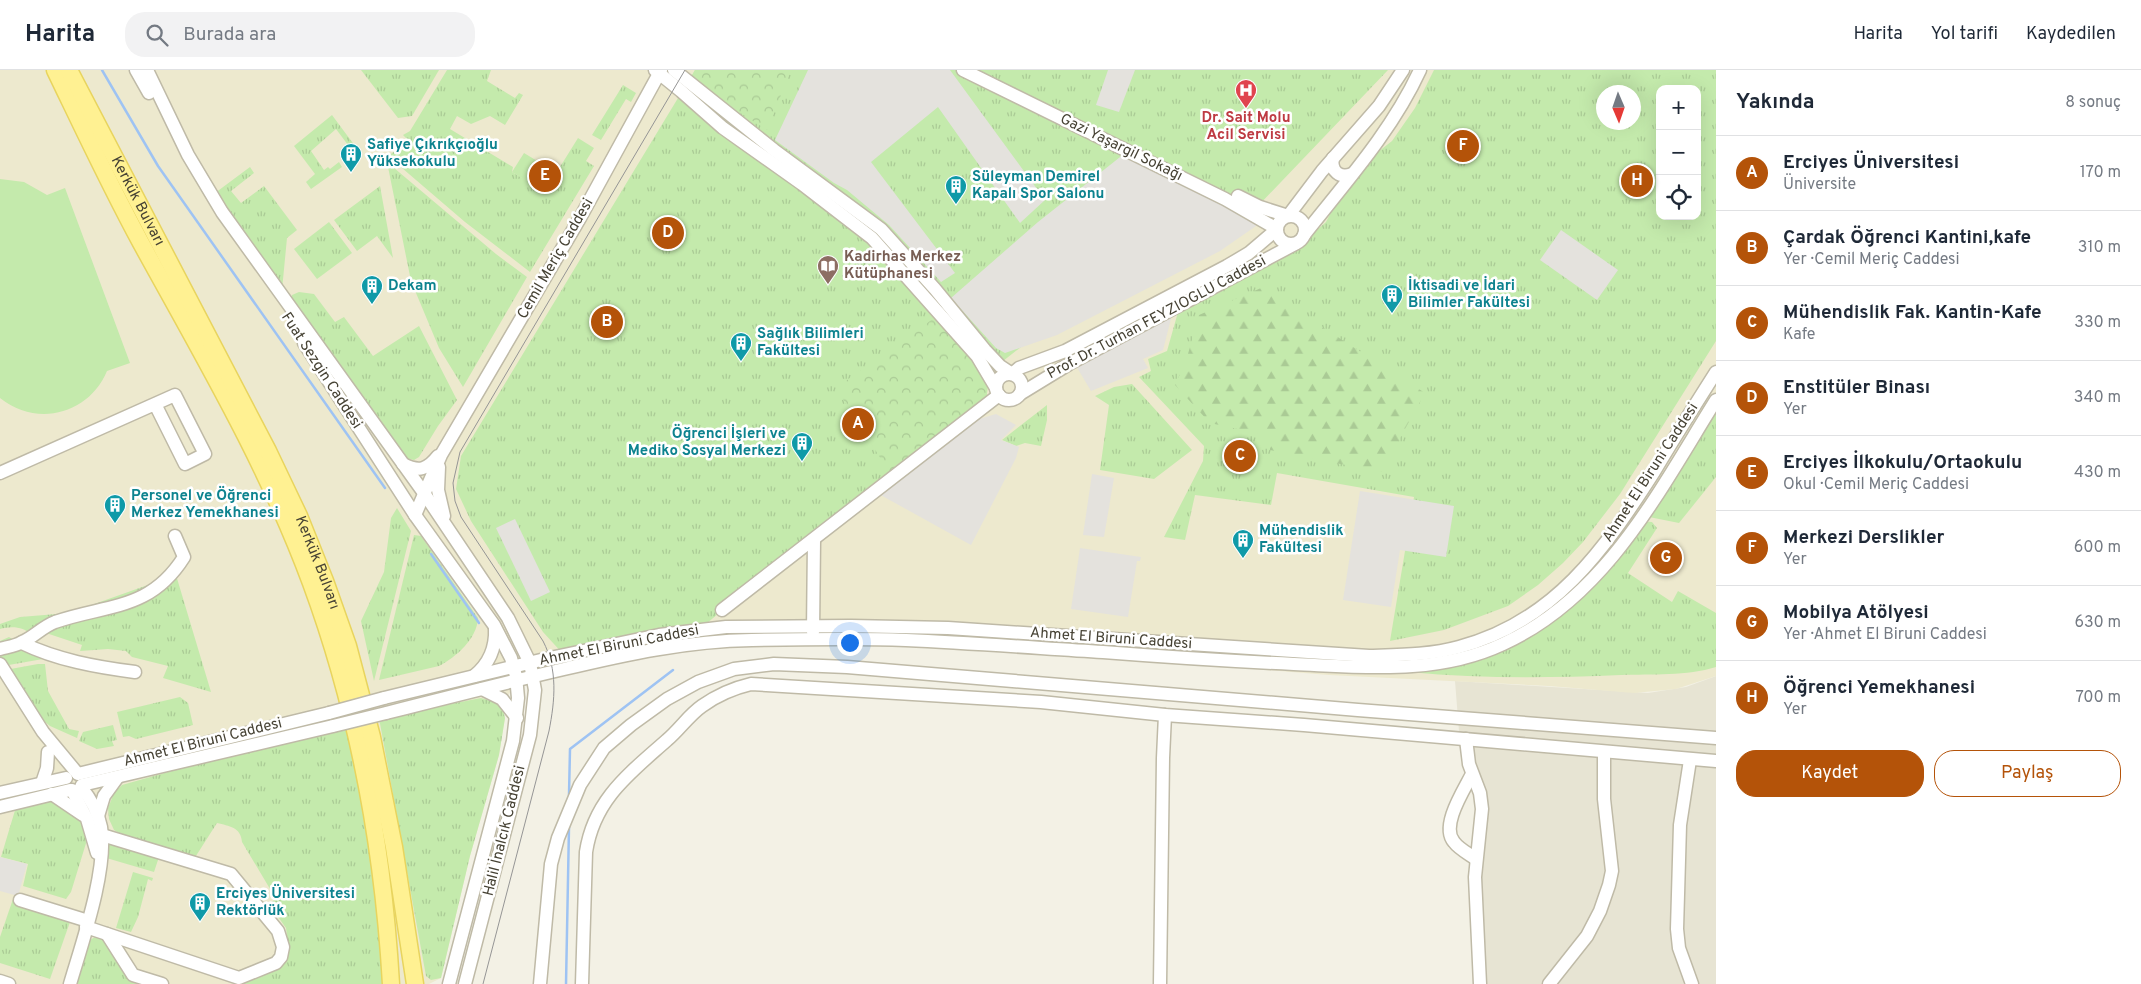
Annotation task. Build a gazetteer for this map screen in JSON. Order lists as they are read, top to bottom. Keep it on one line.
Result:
{"streets":{"main road":["Kerkük Bulvarı"],"street":["Gazi Yaşargil Sokağı","Cemil Meriç Caddesi","Prof. Dr. Turhan FEYZIOGLU Caddesi","Fuat Sezgin Caddesi","Ahmet El Biruni Caddesi","Halil İnalcık Caddesi"]},"crossings":[["Gazi Yaşargil Sokağı","Prof. Dr. Turhan FEYZIOGLU Caddesi"],["Fuat Sezgin Caddesi","Ahmet El Biruni Caddesi"],["Fuat Sezgin Caddesi","Halil İnalcık Caddesi"],["Ahmet El Biruni Caddesi","Halil İnalcık Caddesi"]],"places":{"hospital":["Dr. Sait Molu Acil Servisi"],"building":["Safiye Çıkrıkçıoğlu Yüksekokulu","Süleyman Demirel Kapalı Spor Salonu","Dekam","İktisadi ve İdari Bilimler Fakültesi","Sağlık Bilimleri Fakültesi","Öğrenci İşleri ve Mediko Sosyal Merkezi","Personel ve Öğrenci Merkez Yemekhanesi","Mühendislik Fakültesi","Erciyes Üniversitesi Rektörlük"],"library":["Kadirhas Merkez Kütüphanesi"]},"north":"bottom","page":{"header":"Harita","search":"Burada ara","nav":["Harita","Yol tarifi","Kaydedilen"],"heading":["Yakında","8 sonuç"],"map_buttons":["+","−"],"pins":["F","E","H","D","B","A","C","G"],"list":[{"mark":"A","name":"Erciyes Üniversitesi","note":"Üniversite","value":"170 m"},{"mark":"B","name":"Çardak Öğrenci Kantini,kafe","note":"Yer · Cemil Meriç Caddesi","value":"310 m"},{"mark":"C","name":"Mühendislik Fak. Kantin-Kafe","note":"Kafe","value":"330 m"},{"mark":"D","name":"Enstitüler Binası","note":"Yer","value":"340 m"},{"mark":"E","name":"Erciyes İlkokulu/Ortaokulu","note":"Okul · Cemil Meriç Caddesi","value":"430 m"},{"mark":"F","name":"Merkezi Derslikler","note":"Yer","value":"600 m"},{"mark":"G","name":"Mobilya Atölyesi","note":"Yer · Ahmet El Biruni Caddesi","value":"630 m"},{"mark":"H","name":"Öğrenci Yemekhanesi","note":"Yer","value":"700 m"}],"buttons":["Kaydet","Paylaş"]}}
